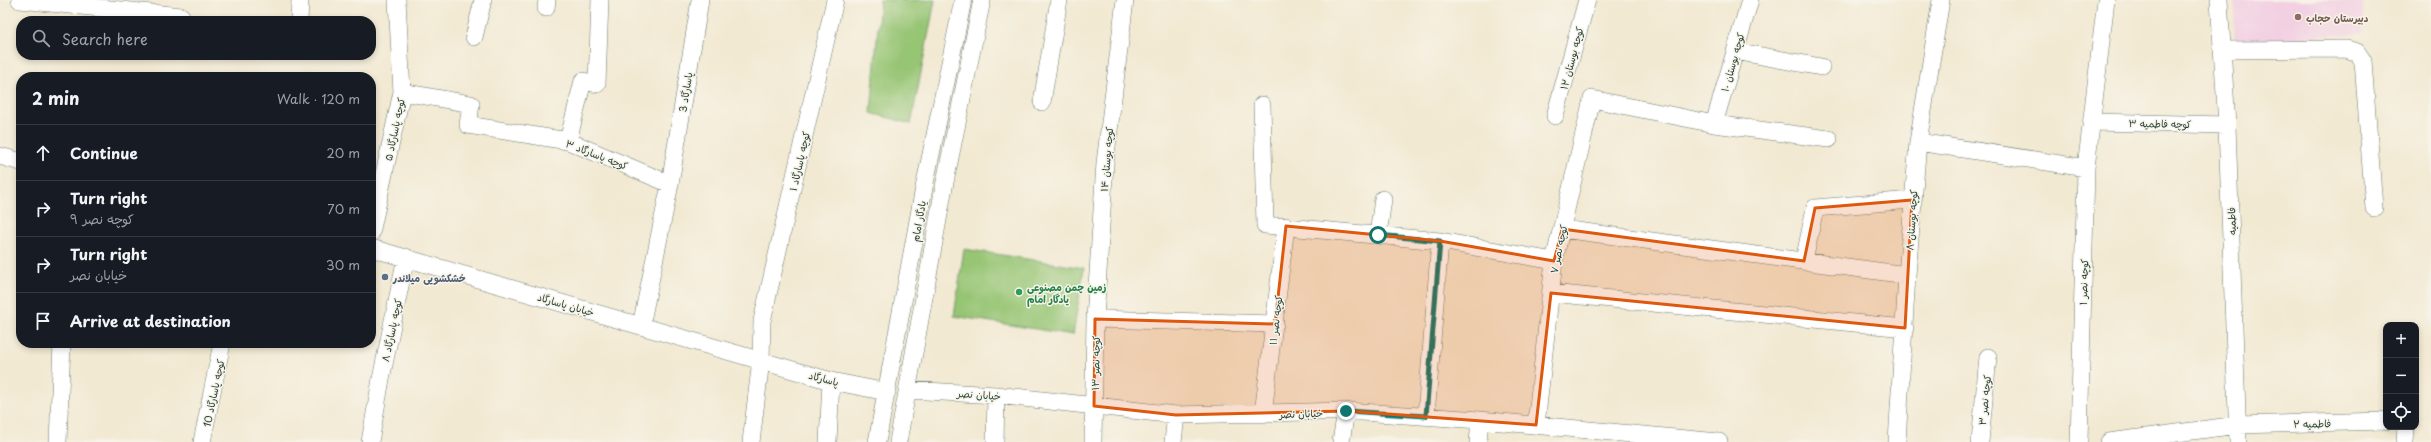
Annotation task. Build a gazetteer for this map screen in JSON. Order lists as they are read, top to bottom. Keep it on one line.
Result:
{"streets":{"street":["کوچه بوستان ۱۲","کوچه بوستان ۱۰","پاسارگاد 3","کوچه فاطمیه ۳","کوچه پاسارگاد ۵","کوچه پاسارگاد ۳","کوچه بوستان ۱۴","کوچه پاسارگاد ۱","کوچه بوستان ۸","یادگار امام","فاطمیه","کوچه نصر ۷","کوچه نصر ۱","خیابان پاسارگاد","کوچه نصر ۱۱","کوچه پاسارگاد ۸","کوچه نصر ۱۳","پاسارگاد","کوچه پاسارگاد 10","خیابان نصر","کوچه نصر ۳","فاطمیه ۲"]},"crossings":[["کوچه بوستان ۱۰","کوچه نصر ۷"],["پاسارگاد 3","کوچه پاسارگاد ۳"],["کوچه فاطمیه ۳","فاطمیه"],["کوچه فاطمیه ۳","کوچه نصر ۱"],["کوچه پاسارگاد ۵","کوچه پاسارگاد ۳"],["کوچه بوستان ۱۴","کوچه نصر ۱۳"],["کوچه پاسارگاد ۱","خیابان پاسارگاد"],["کوچه پاسارگاد ۱","پاسارگاد"],["یادگار امام","پاسارگاد"],["یادگار امام","خیابان نصر"],["فاطمیه","فاطمیه ۲"],["کوچه نصر ۷","خیابان نصر"],["خیابان پاسارگاد","کوچه پاسارگاد ۸"],["خیابان پاسارگاد","پاسارگاد"],["کوچه نصر ۱۱","خیابان نصر"],["کوچه نصر ۱۳","خیابان نصر"]],"places":["دبیرستان حجاب","خشکشویی میلاندر","زمین چمن مصنوعی یادگار امام"],"page":{"search":"Search here","heading":["2 min","Walk · 120 m"],"list":[["Continue","20 m"],["Turn right","کوچه نصر ۹","70 m"],["Turn right","خیابان نصر","30 m"],"Arrive at destination"],"map_buttons":["+","−"]}}
